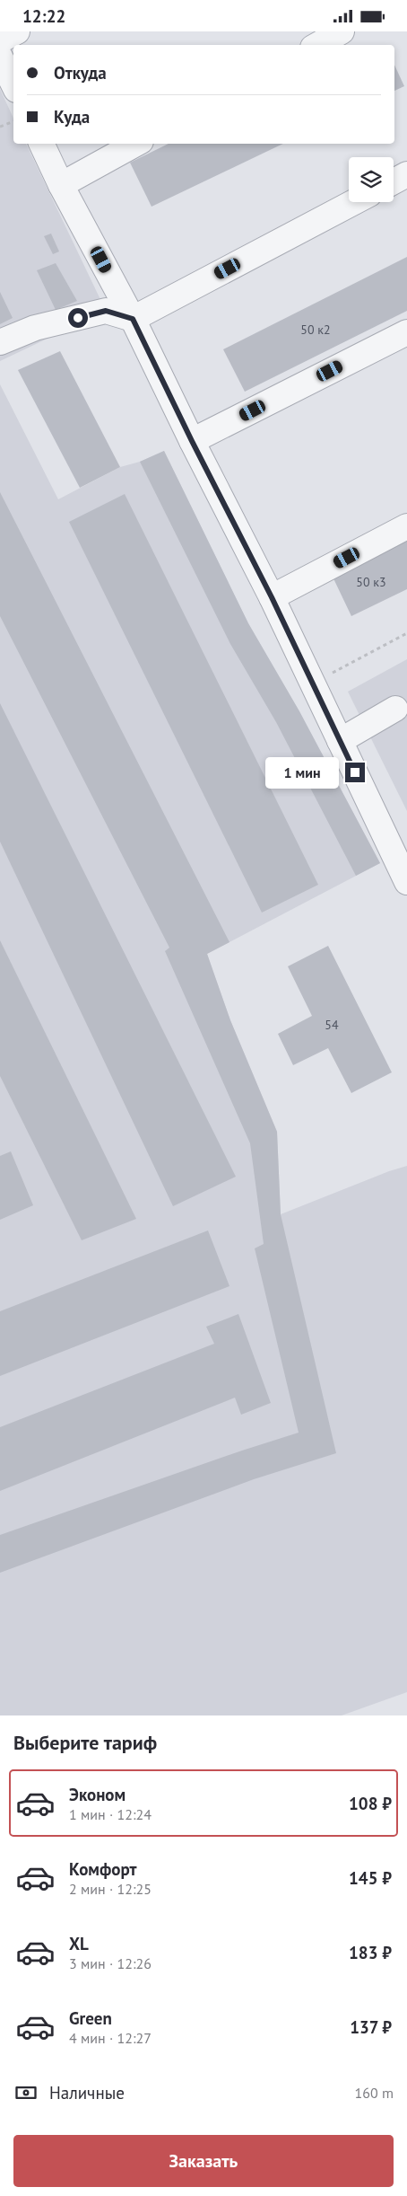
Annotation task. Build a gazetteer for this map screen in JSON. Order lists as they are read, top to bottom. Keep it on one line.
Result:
{"house_numbers":["50 к2","50 к3","54"],"page":{"status":"12:22","banner":["Откуда","Куда"],"bubble":"1 мин","heading":"Выберите тариф","list":[{"name":"Эконом","note":"1 мин · 12:24","value":"108 ₽"},{"name":"Комфорт","note":"2 мин · 12:25","value":"145 ₽"},{"name":"XL","note":"3 мин · 12:26","value":"183 ₽"},{"name":"Green","note":"4 мин · 12:27","value":"137 ₽"}],"pay":["Наличные","160 m"],"buttons":"Заказать"}}
